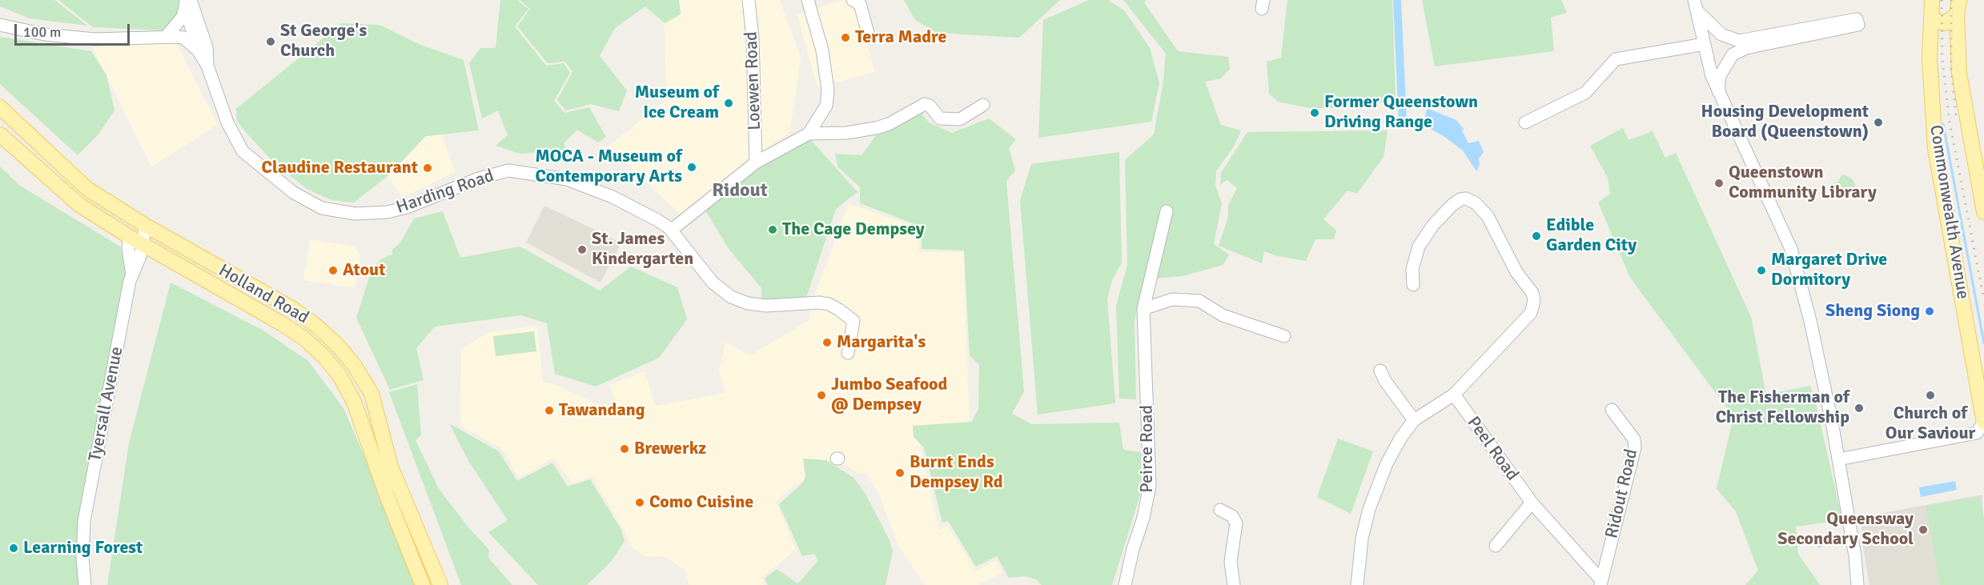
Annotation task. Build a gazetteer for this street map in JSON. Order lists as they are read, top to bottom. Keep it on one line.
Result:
{"streets":{"main road":["Commonwealth Avenue","Holland Road"],"street":["Loewen Road","Harding Road","Tyersall Avenue","Peirce Road","Peel Road","Ridout Road"]},"crossings":[["Loewen Road","Harding Road"],["Holland Road","Tyersall Avenue"],["Peel Road","Ridout Road"]],"districts":["Ridout"],"places":["Terra Madre","St George's Church","Museum of Ice Cream","Former Queenstown Driving Range","Housing Development Board (Queenstown)","MOCA - Museum of Contemporary Arts","Claudine Restaurant","Queenstown Community Library","The Cage Dempsey","Edible Garden City","St. James Kindergarten","Atout","Margaret Drive Dormitory","Sheng Siong","Margarita's","Jumbo Seafood @ Dempsey","Church of Our Saviour","The Fisherman of Christ Fellowship","Tawandang","Brewerkz","Burnt Ends Dempsey Rd","Como Cuisine","Queensway Secondary School","Learning Forest"],"scale_bar":"100 m"}
